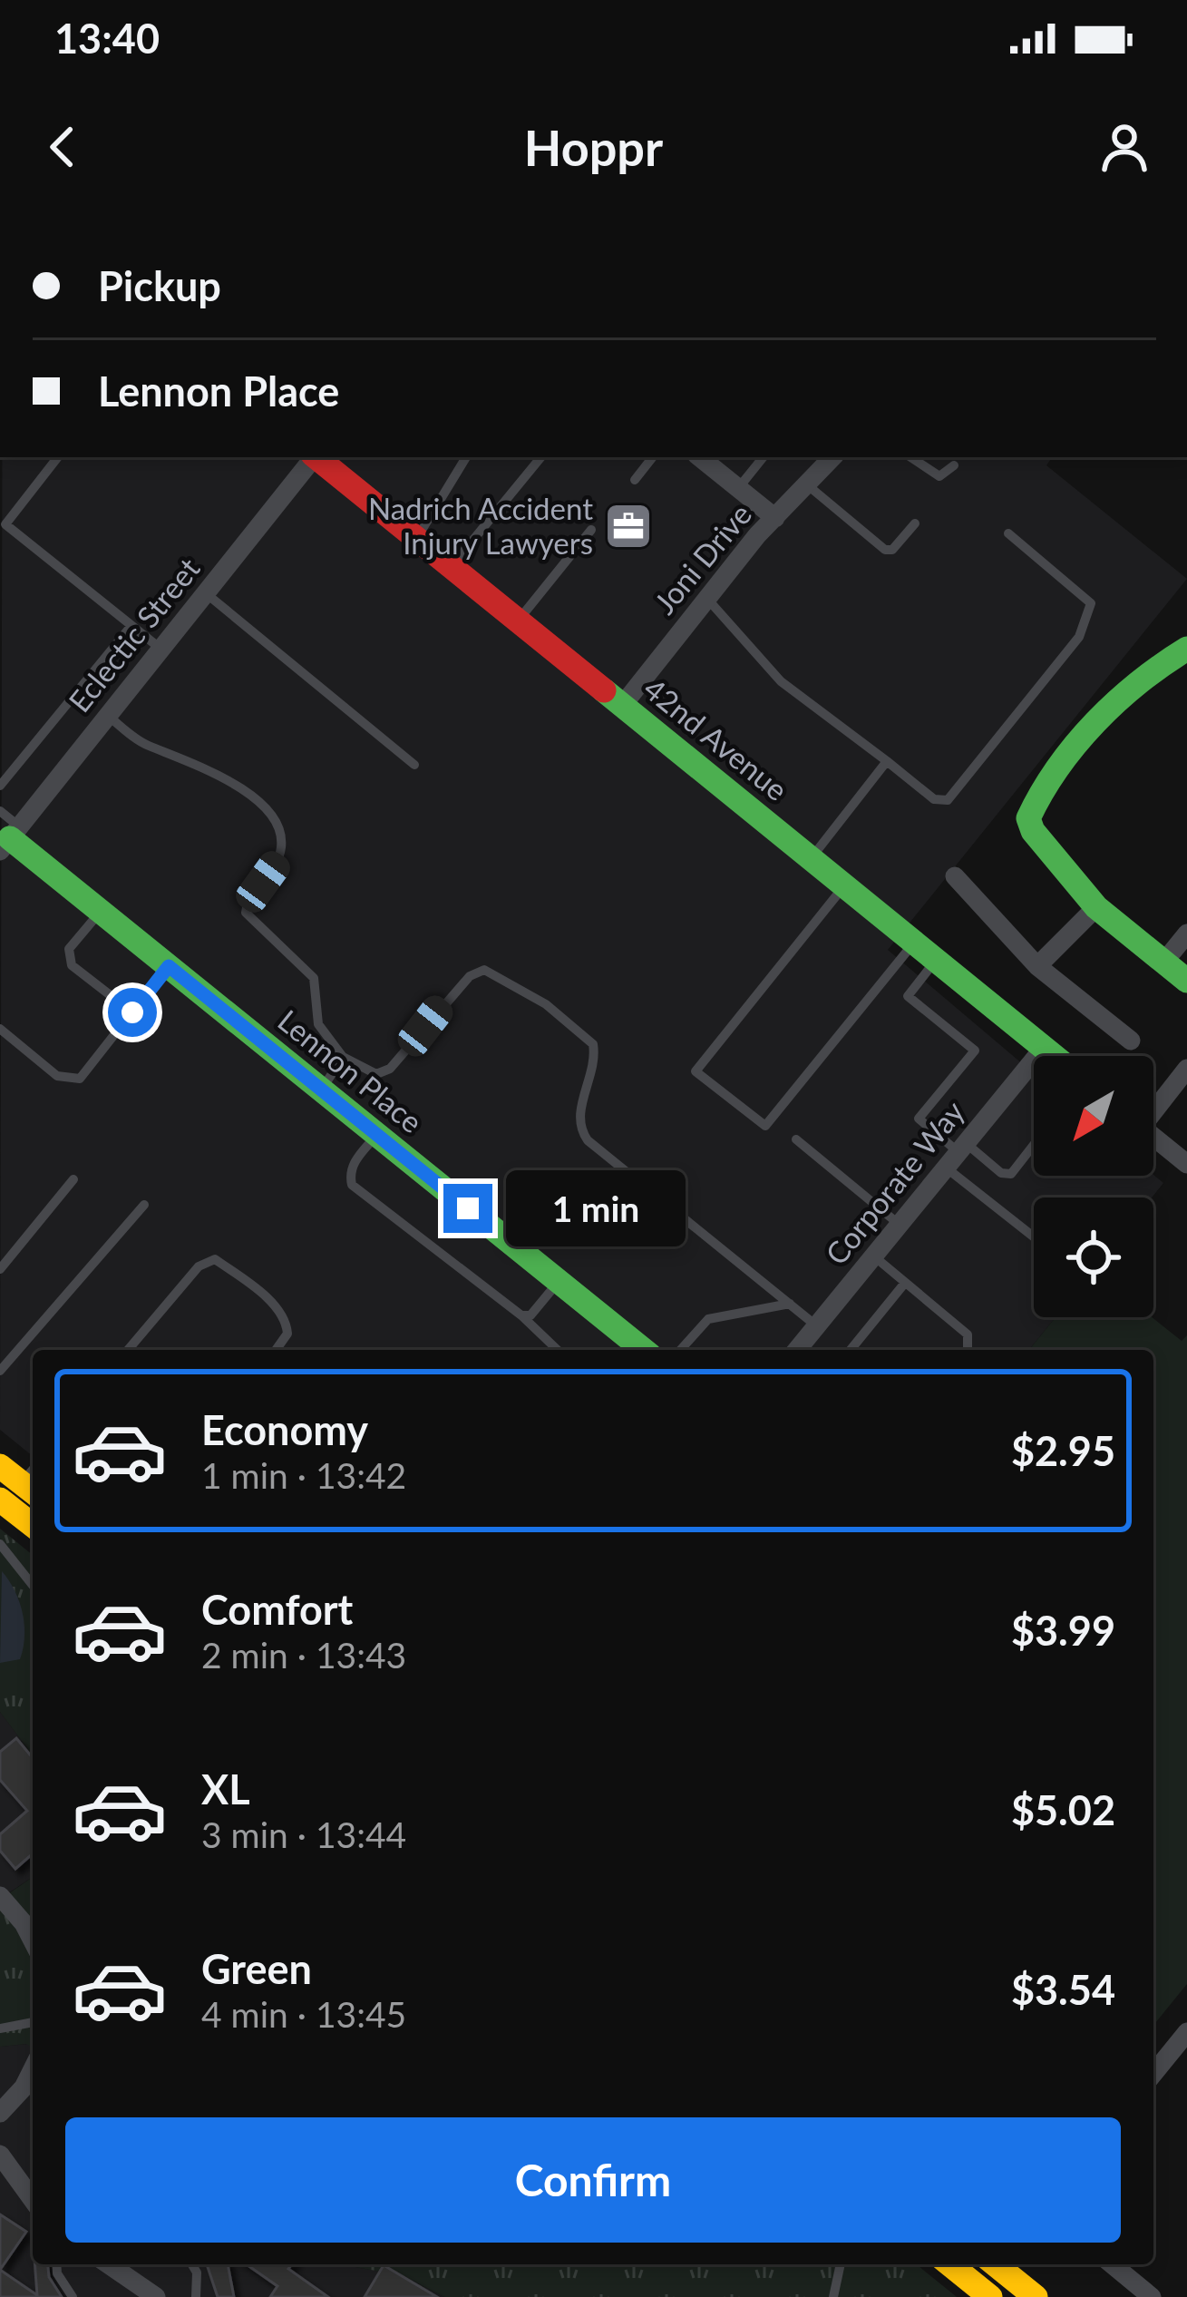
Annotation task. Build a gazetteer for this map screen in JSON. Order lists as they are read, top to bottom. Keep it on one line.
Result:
{"streets":{"street":["Joni Drive","Eclectic Street","42nd Avenue","Lennon Place","Corporate Way"]},"crossings":[["Joni Drive","42nd Avenue"],["Eclectic Street","Lennon Place"],["42nd Avenue","Corporate Way"]],"places":{"office":["Nadrich Accident Injury Lawyers"]},"north":"bottom left","page":{"status":"13:40","header":"Hoppr","banner":["Pickup","Lennon Place"],"bubble":"1 min","list":[{"name":"Economy","note":"1 min · 13:42","value":"$2.95"},{"name":"Comfort","note":"2 min · 13:43","value":"$3.99"},{"name":"XL","note":"3 min · 13:44","value":"$5.02"},{"name":"Green","note":"4 min · 13:45","value":"$3.54"}],"buttons":"Confirm"}}
